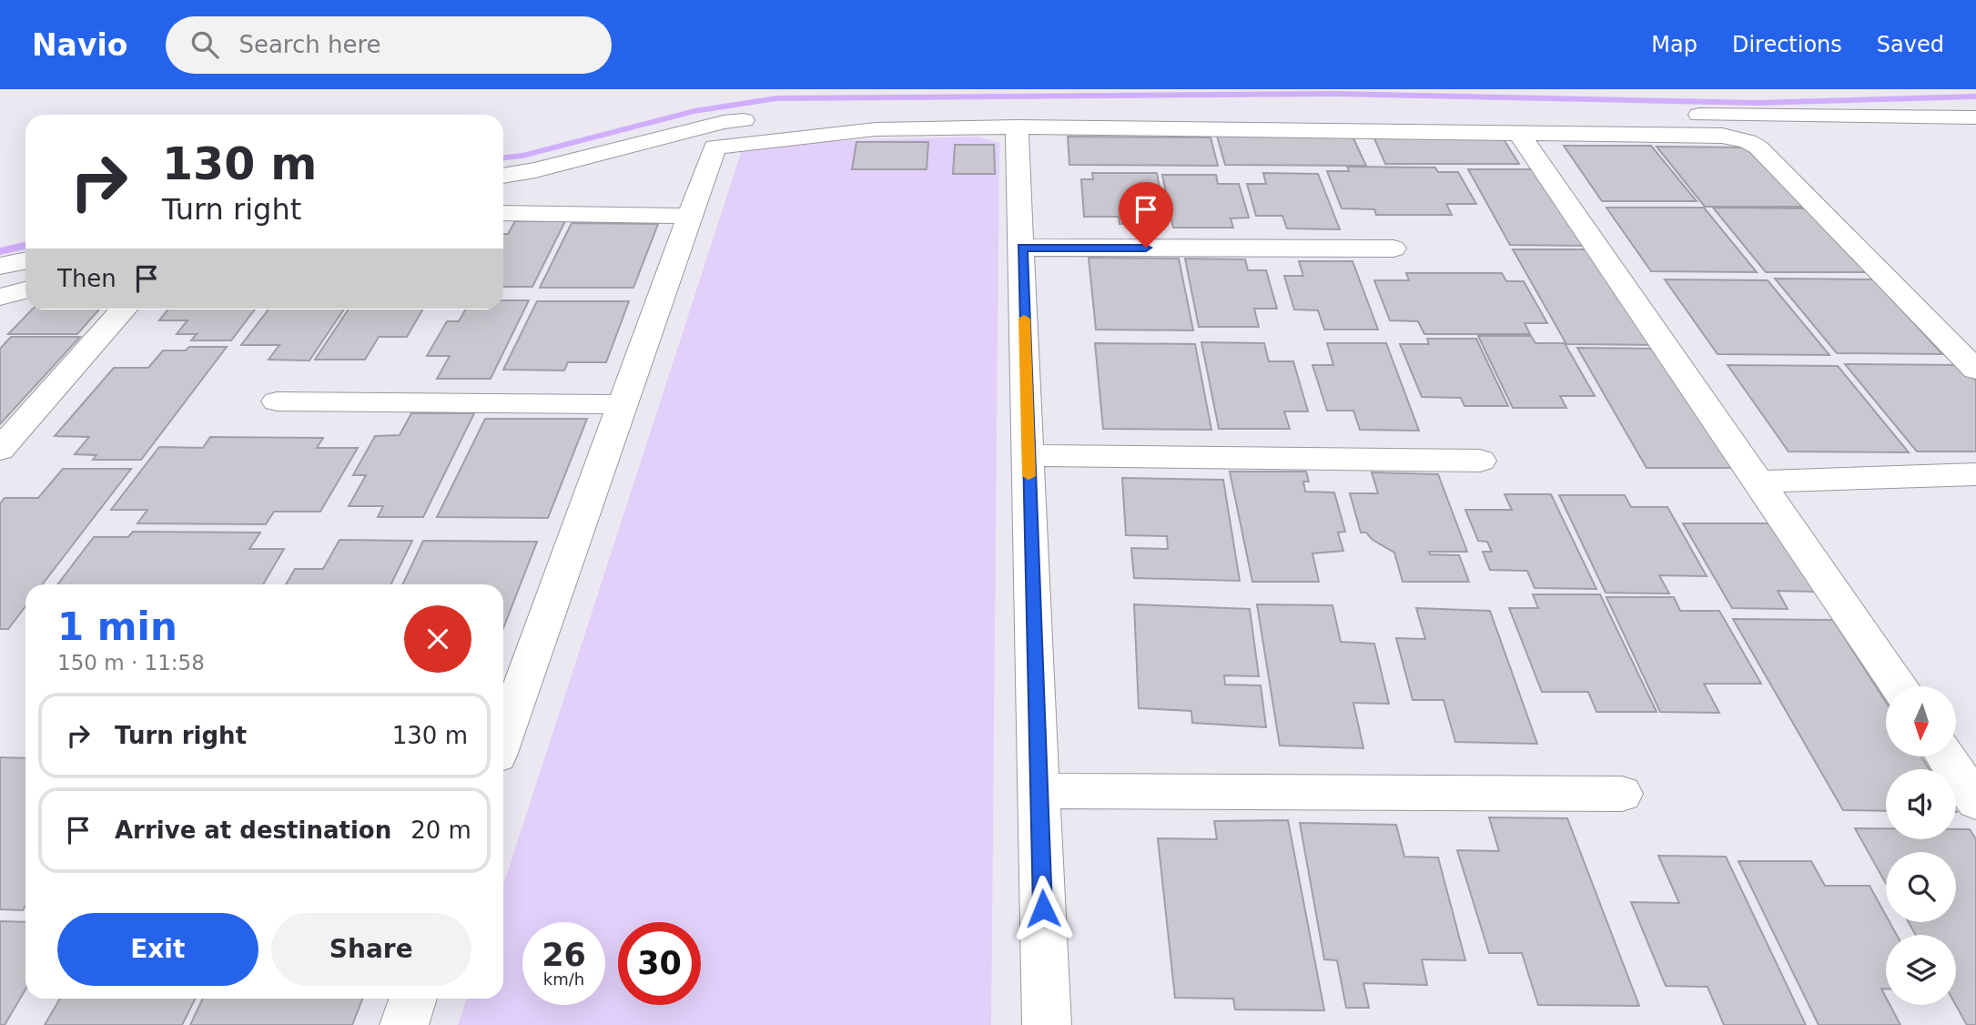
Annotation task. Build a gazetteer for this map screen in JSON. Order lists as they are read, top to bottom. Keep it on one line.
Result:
{"north":"bottom","page":{"header":"Navio","search":"Search here","nav":["Map","Directions","Saved"],"turn":["130 m","Turn right"],"then":"Then","heading":["1 min","150 m · 11:58"],"list":[{"name":"Turn right","value":"130 m"},{"name":"Arrive at destination","value":"20 m"}],"buttons":["Exit","Share"],"speed":"26 km/h","limit":"30"}}
